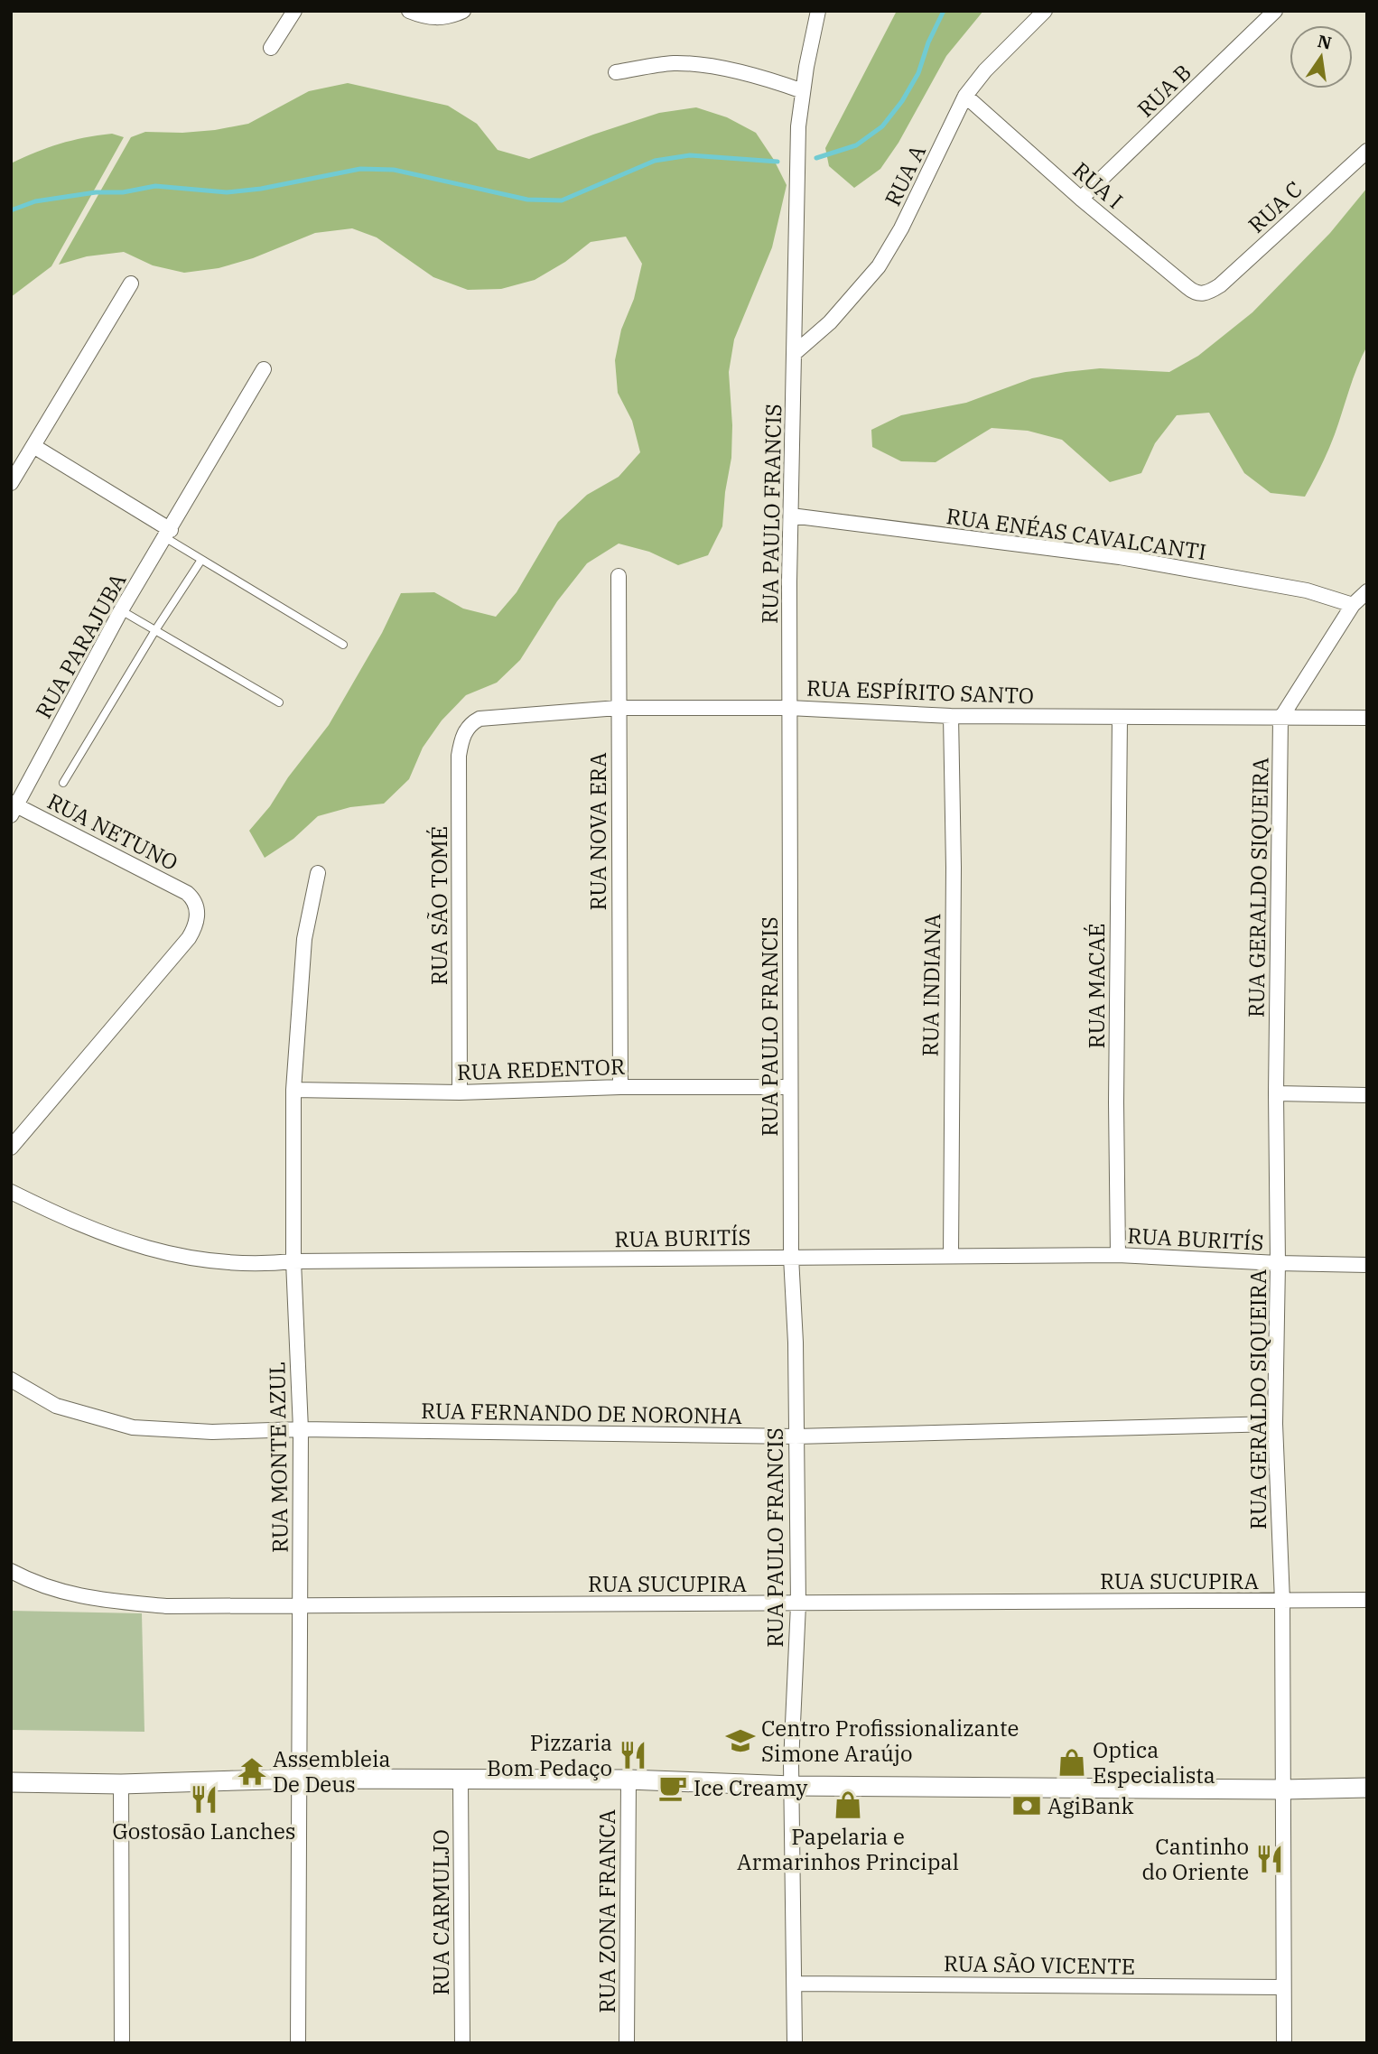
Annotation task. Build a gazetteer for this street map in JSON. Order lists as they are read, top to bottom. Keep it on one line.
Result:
{"streets":{"street":["RUA B","RUA A","RUA I","RUA C","RUA PAULO FRANCIS","RUA ENÉAS CAVALCANTI","RUA PARAJUBA","RUA ESPÍRITO SANTO","RUA NETUNO","RUA NOVA ERA","RUA GERALDO SIQUEIRA","RUA SÃO TOMÉ","RUA INDIANA","RUA MACAÉ","RUA REDENTOR","RUA BURITÍS","RUA FERNANDO DE NORONHA","RUA MONTE AZUL","RUA SUCUPIRA","RUA ZONA FRANCA","RUA CARMULJO","RUA SÃO VICENTE"]},"crossings":[["RUA B","RUA I"],["RUA A","RUA I"],["RUA A","RUA PAULO FRANCIS"],["RUA I","RUA C"],["RUA PAULO FRANCIS","RUA ENÉAS CAVALCANTI"],["RUA PAULO FRANCIS","RUA ESPÍRITO SANTO"],["RUA PAULO FRANCIS","RUA REDENTOR"],["RUA PAULO FRANCIS","RUA BURITÍS"],["RUA PAULO FRANCIS","RUA FERNANDO DE NORONHA"],["RUA PAULO FRANCIS","RUA SUCUPIRA"],["RUA PAULO FRANCIS","RUA SÃO VICENTE"],["RUA PARAJUBA","RUA NETUNO"],["RUA ESPÍRITO SANTO","RUA NOVA ERA"],["RUA ESPÍRITO SANTO","RUA GERALDO SIQUEIRA"],["RUA ESPÍRITO SANTO","RUA SÃO TOMÉ"],["RUA ESPÍRITO SANTO","RUA INDIANA"],["RUA ESPÍRITO SANTO","RUA MACAÉ"],["RUA NOVA ERA","RUA REDENTOR"],["RUA GERALDO SIQUEIRA","RUA BURITÍS"],["RUA GERALDO SIQUEIRA","RUA FERNANDO DE NORONHA"],["RUA GERALDO SIQUEIRA","RUA SUCUPIRA"],["RUA GERALDO SIQUEIRA","RUA SÃO VICENTE"],["RUA SÃO TOMÉ","RUA REDENTOR"],["RUA INDIANA","RUA BURITÍS"],["RUA MACAÉ","RUA BURITÍS"],["RUA REDENTOR","RUA MONTE AZUL"],["RUA BURITÍS","RUA MONTE AZUL"],["RUA FERNANDO DE NORONHA","RUA MONTE AZUL"],["RUA MONTE AZUL","RUA SUCUPIRA"]],"places":{"school or university":["Centro Profissionalizante Simone Araújo"],"restaurant":["Pizzaria Bom Pedaço","Gostosão Lanches","Cantinho do Oriente"],"shop":["Optica Especialista","Papelaria e Armarinhos Principal"],"temple":["Assembleia De Deus"],"cafe":["Ice Creamy"],"bank":["AgiBank"]},"north":"top"}
